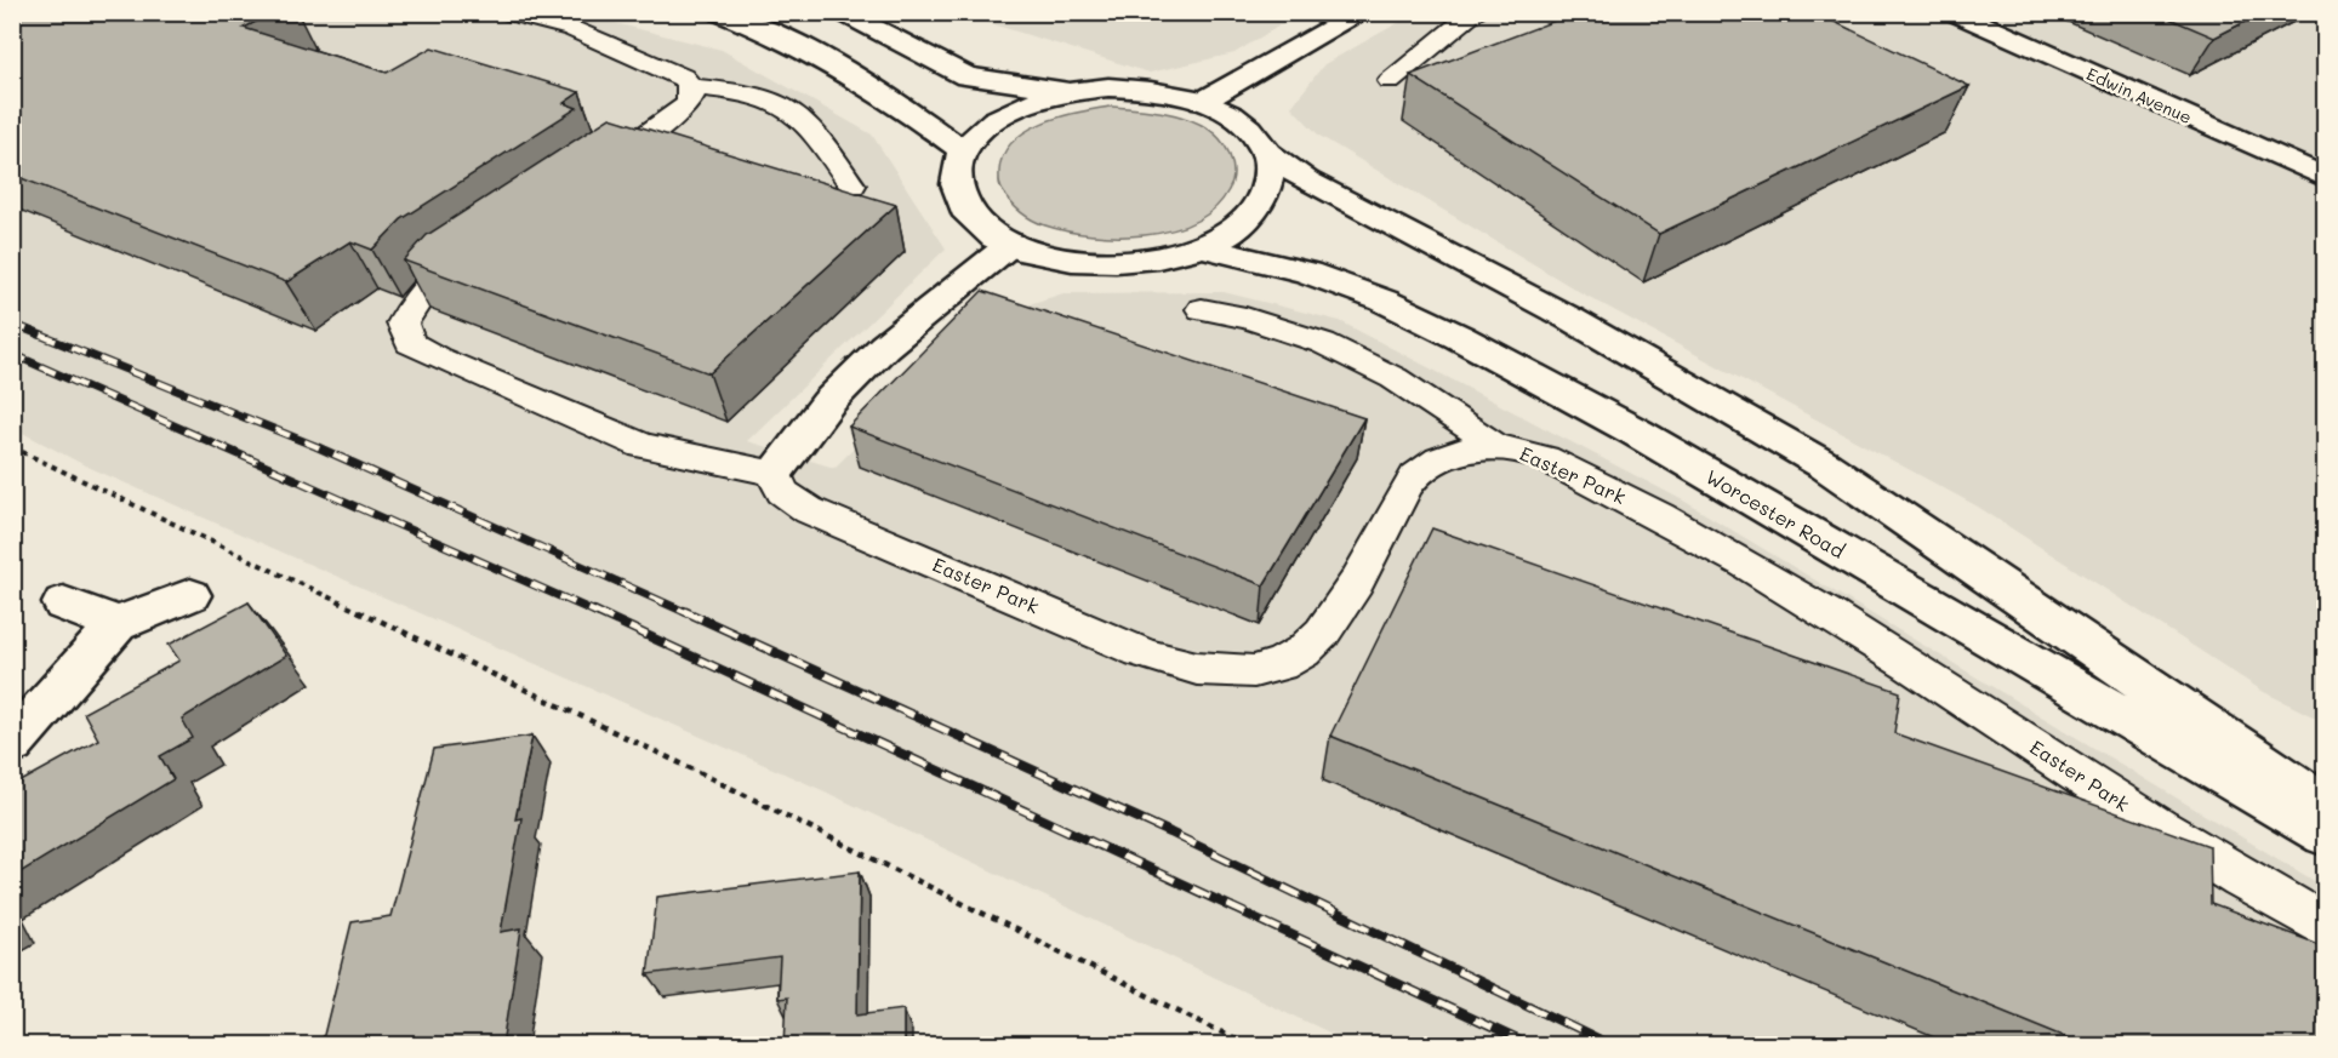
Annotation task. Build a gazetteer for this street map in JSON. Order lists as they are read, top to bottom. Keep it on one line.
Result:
{"streets":{"main road":["Edwin Avenue","Worcester Road"],"lane":["Easter Park"]}}
